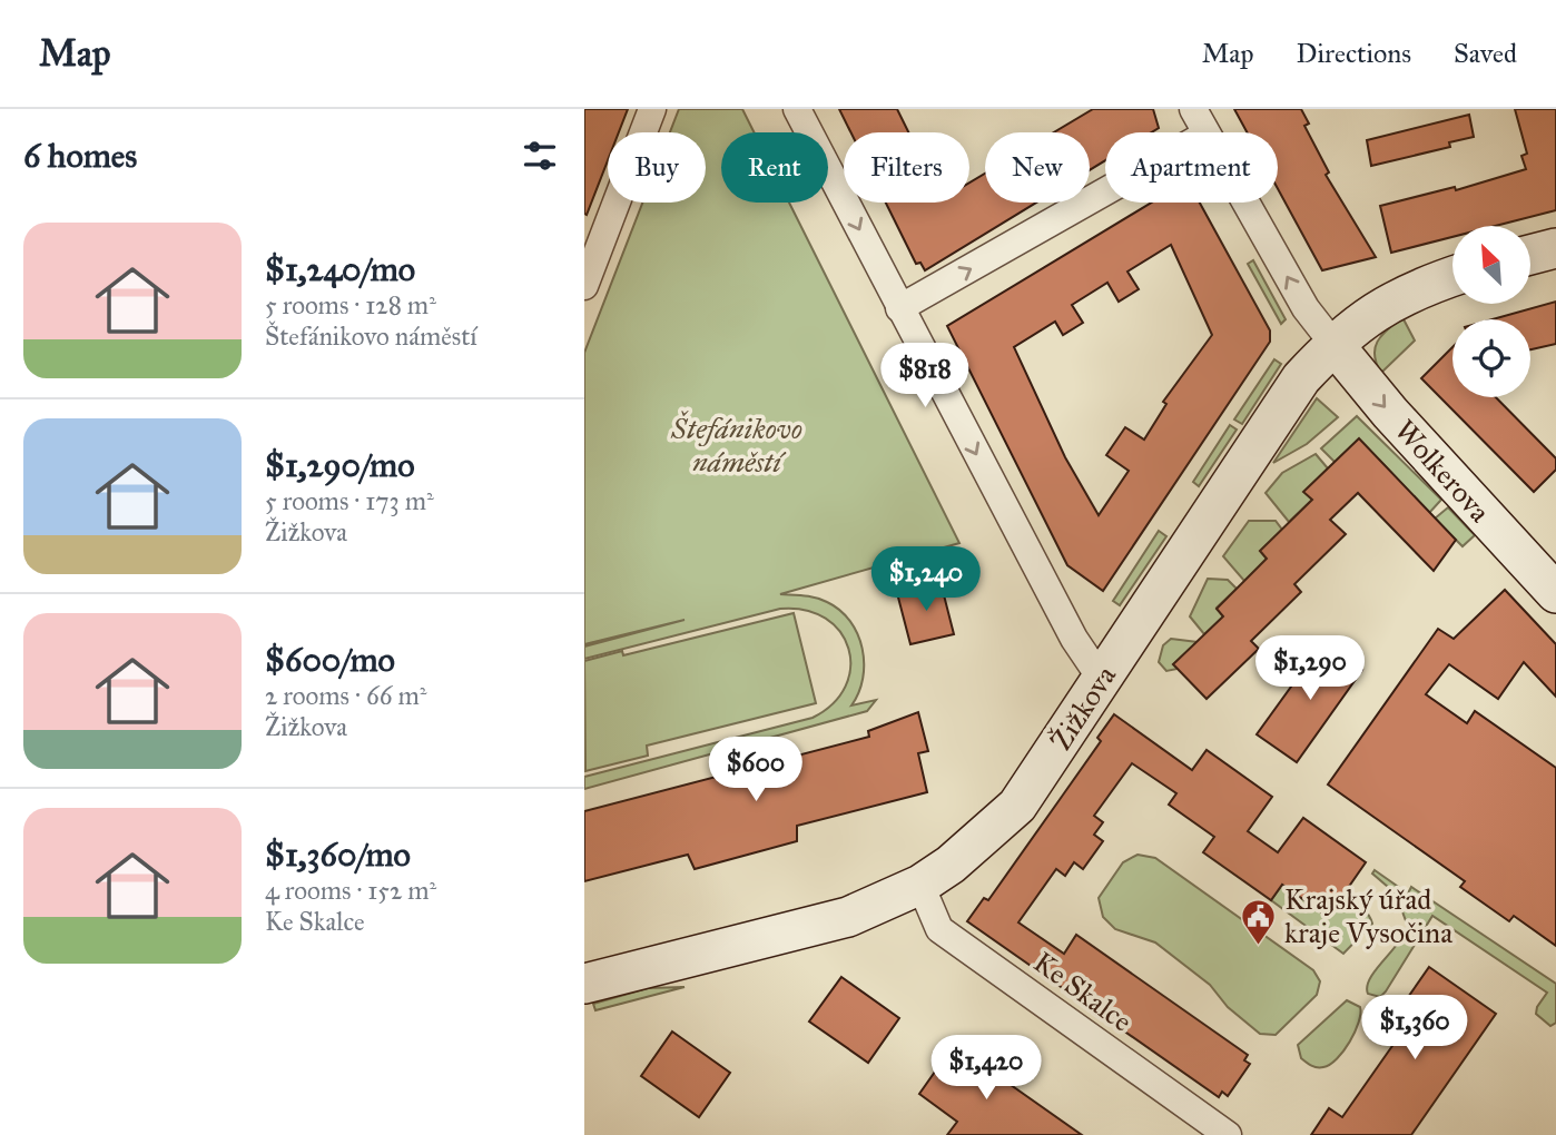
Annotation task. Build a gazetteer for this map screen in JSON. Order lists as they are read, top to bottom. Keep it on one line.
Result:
{"streets":{"main road":["Wolkerova","Žižkova"],"street":["Ke Skalce"]},"crossings":[["Wolkerova","Žižkova"],["Žižkova","Ke Skalce"]],"one_way":["Wolkerova"],"parks":["Štefánikovo náměstí"],"places":{"public building":["Krajský úřad kraje Vysočina"]},"north":"top left","page":{"header":"Map","nav":["Map","Directions","Saved"],"heading":"6 homes","chip":["Buy","Rent","Filters","New","Apartment"],"list":[{"name":"$1,240/mo","note":"5 rooms · 128 m² · Štefánikovo náměstí"},{"name":"$1,290/mo","note":"5 rooms · 173 m² · Žižkova"},{"name":"$600/mo","note":"2 rooms · 66 m² · Žižkova"},{"name":"$1,360/mo","note":"4 rooms · 152 m² · Ke Skalce"}],"price":["$818","$1,240","$1,290","$600","$1,360","$1,420"]}}
